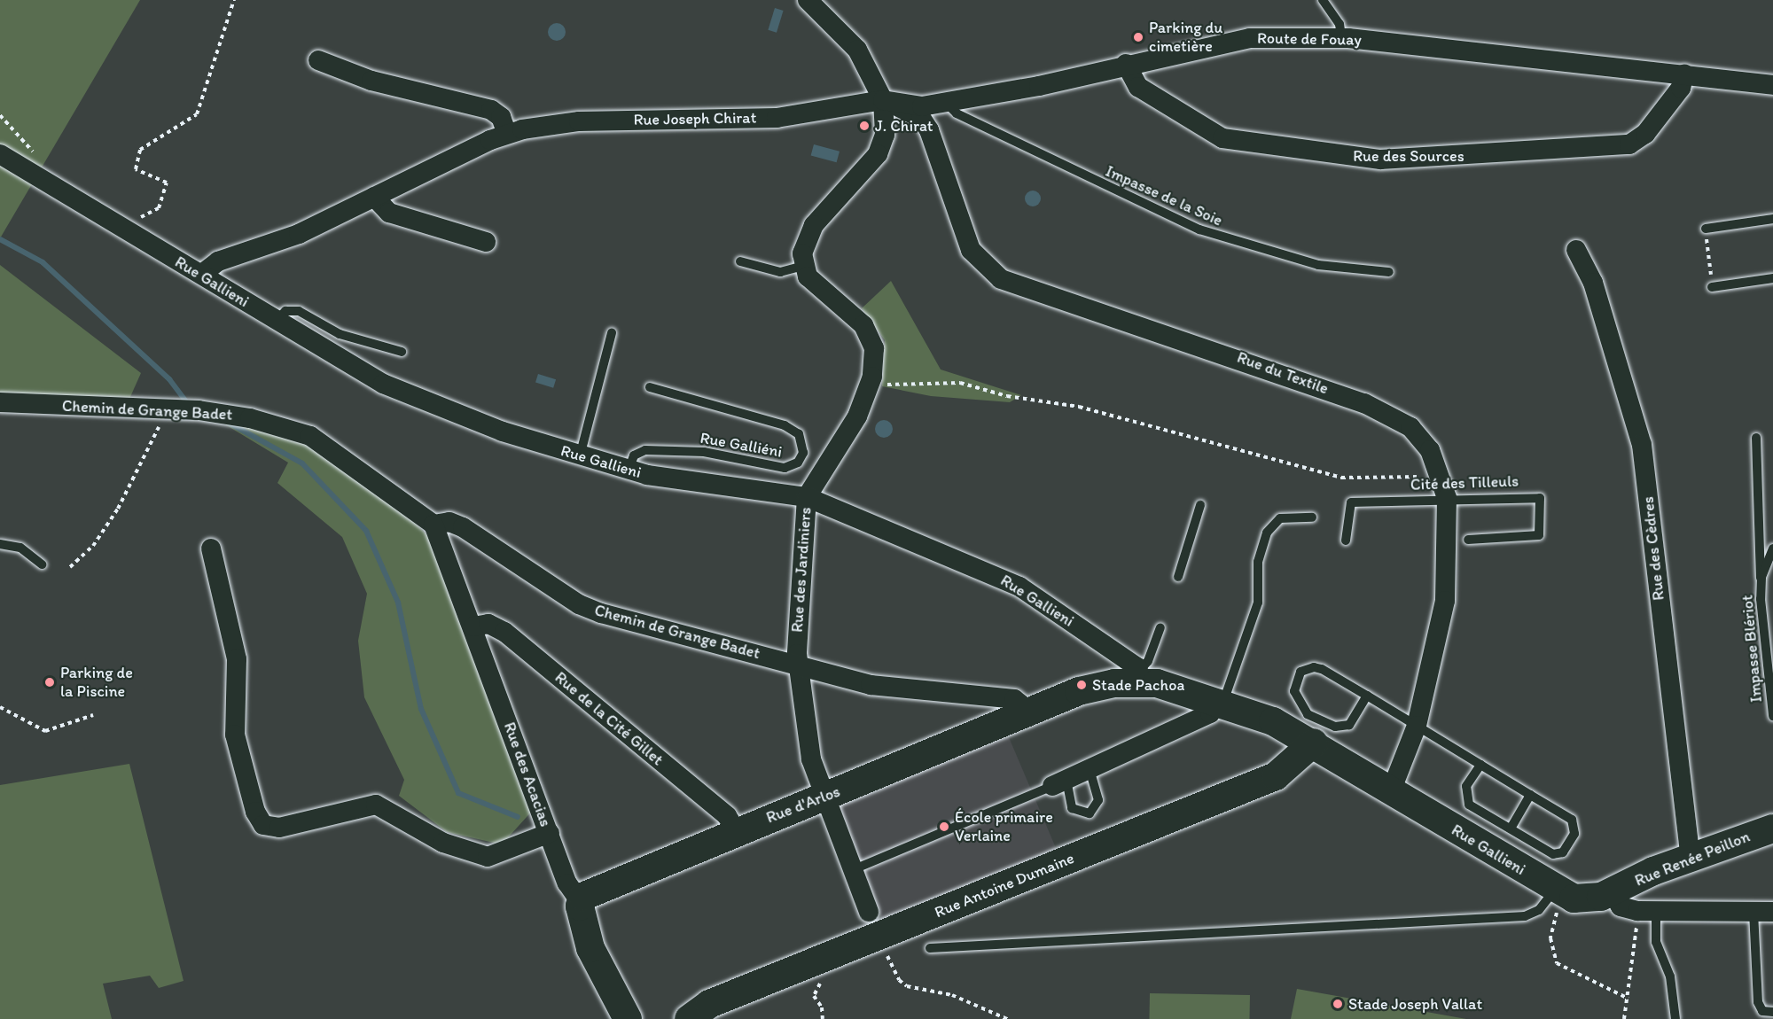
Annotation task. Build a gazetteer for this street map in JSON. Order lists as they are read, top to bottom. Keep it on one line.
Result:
{"streets":{"main road":["Rue Gallieni","Rue des Acacias","Rue d'Arlos","Rue Renée Peillon","Rue Antoine Dumaine"],"street":["Route de Fouay","Rue Joseph Chirat","Rue des Sources","Rue du Textile","Chemin de Grange Badet","Rue des Cèdres","Rue des Jardiniers","Rue de la Cité Gillet"],"lane":["Impasse de la Soie","Rue Galliéni","Cité des Tilleuls","Impasse Blériot"]},"crossings":[["Route de Fouay","Rue Joseph Chirat"],["Route de Fouay","Rue des Sources"],["Route de Fouay","Impasse de la Soie"],["Route de Fouay","Rue du Textile"],["Rue Joseph Chirat","Rue Gallieni"],["Rue Joseph Chirat","Rue du Textile"],["Rue Gallieni","Rue du Textile"],["Rue Gallieni","Rue Galliéni"],["Rue Gallieni","Rue des Jardiniers"],["Rue Gallieni","Rue Renée Peillon"],["Rue Gallieni","Rue Antoine Dumaine"],["Rue du Textile","Cité des Tilleuls"],["Chemin de Grange Badet","Rue des Jardiniers"],["Chemin de Grange Badet","Rue des Acacias"],["Chemin de Grange Badet","Rue d'Arlos"],["Rue des Cèdres","Rue Renée Peillon"],["Rue des Jardiniers","Rue d'Arlos"],["Rue de la Cité Gillet","Rue des Acacias"],["Rue de la Cité Gillet","Rue d'Arlos"],["Rue des Acacias","Rue d'Arlos"]],"places":["Parking du cimetière","J. Chirat","Parking de la Piscine","Stade Pachoa","École primaire Verlaine","Stade Joseph Vallat"]}
